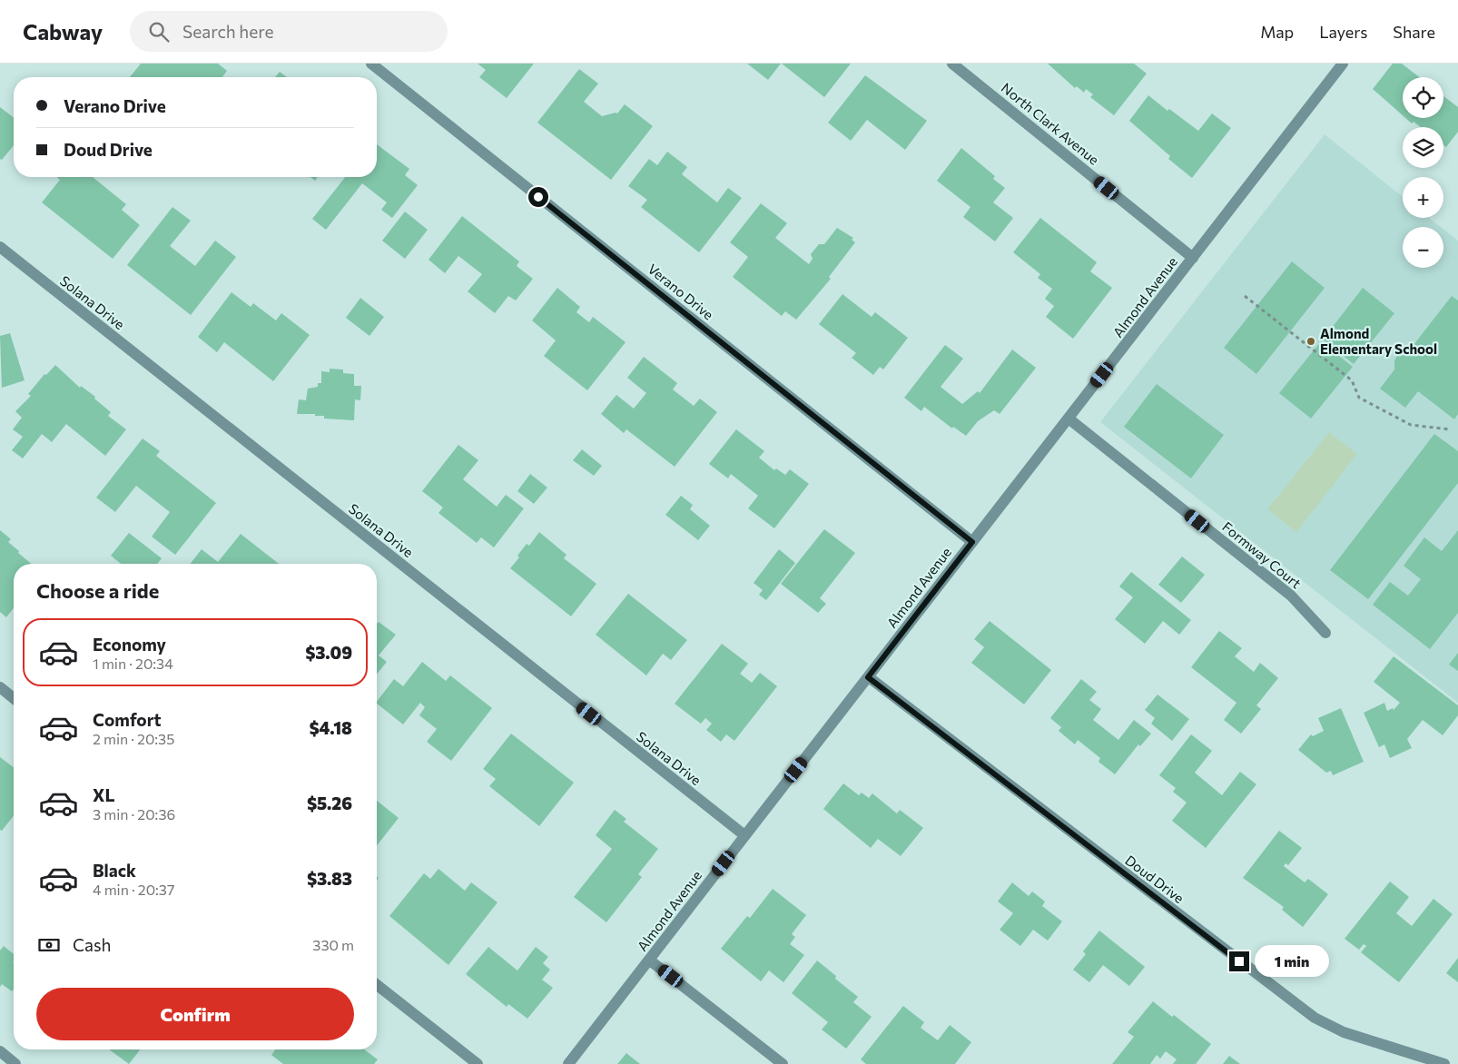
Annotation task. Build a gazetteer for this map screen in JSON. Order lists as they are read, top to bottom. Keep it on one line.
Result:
{"streets":{"street":["North Clark Avenue","Verano Drive","Almond Avenue","Solana Drive","Formway Court","Doud Drive"]},"crossings":[["North Clark Avenue","Almond Avenue"],["Verano Drive","Almond Avenue"],["Almond Avenue","Solana Drive"],["Almond Avenue","Formway Court"],["Almond Avenue","Doud Drive"]],"places":["Almond Elementary School"],"page":{"header":"Cabway","search":"Search here","nav":["Map","Layers","Share"],"map_buttons":["+","−"],"banner":["Verano Drive","Doud Drive"],"heading":"Choose a ride","list":[{"name":"Economy","note":"1 min · 20:34","value":"$3.09"},{"name":"Comfort","note":"2 min · 20:35","value":"$4.18"},{"name":"XL","note":"3 min · 20:36","value":"$5.26"},{"name":"Black","note":"4 min · 20:37","value":"$3.83"}],"pay":["Cash","330 m"],"bubble":"1 min","buttons":"Confirm"}}
